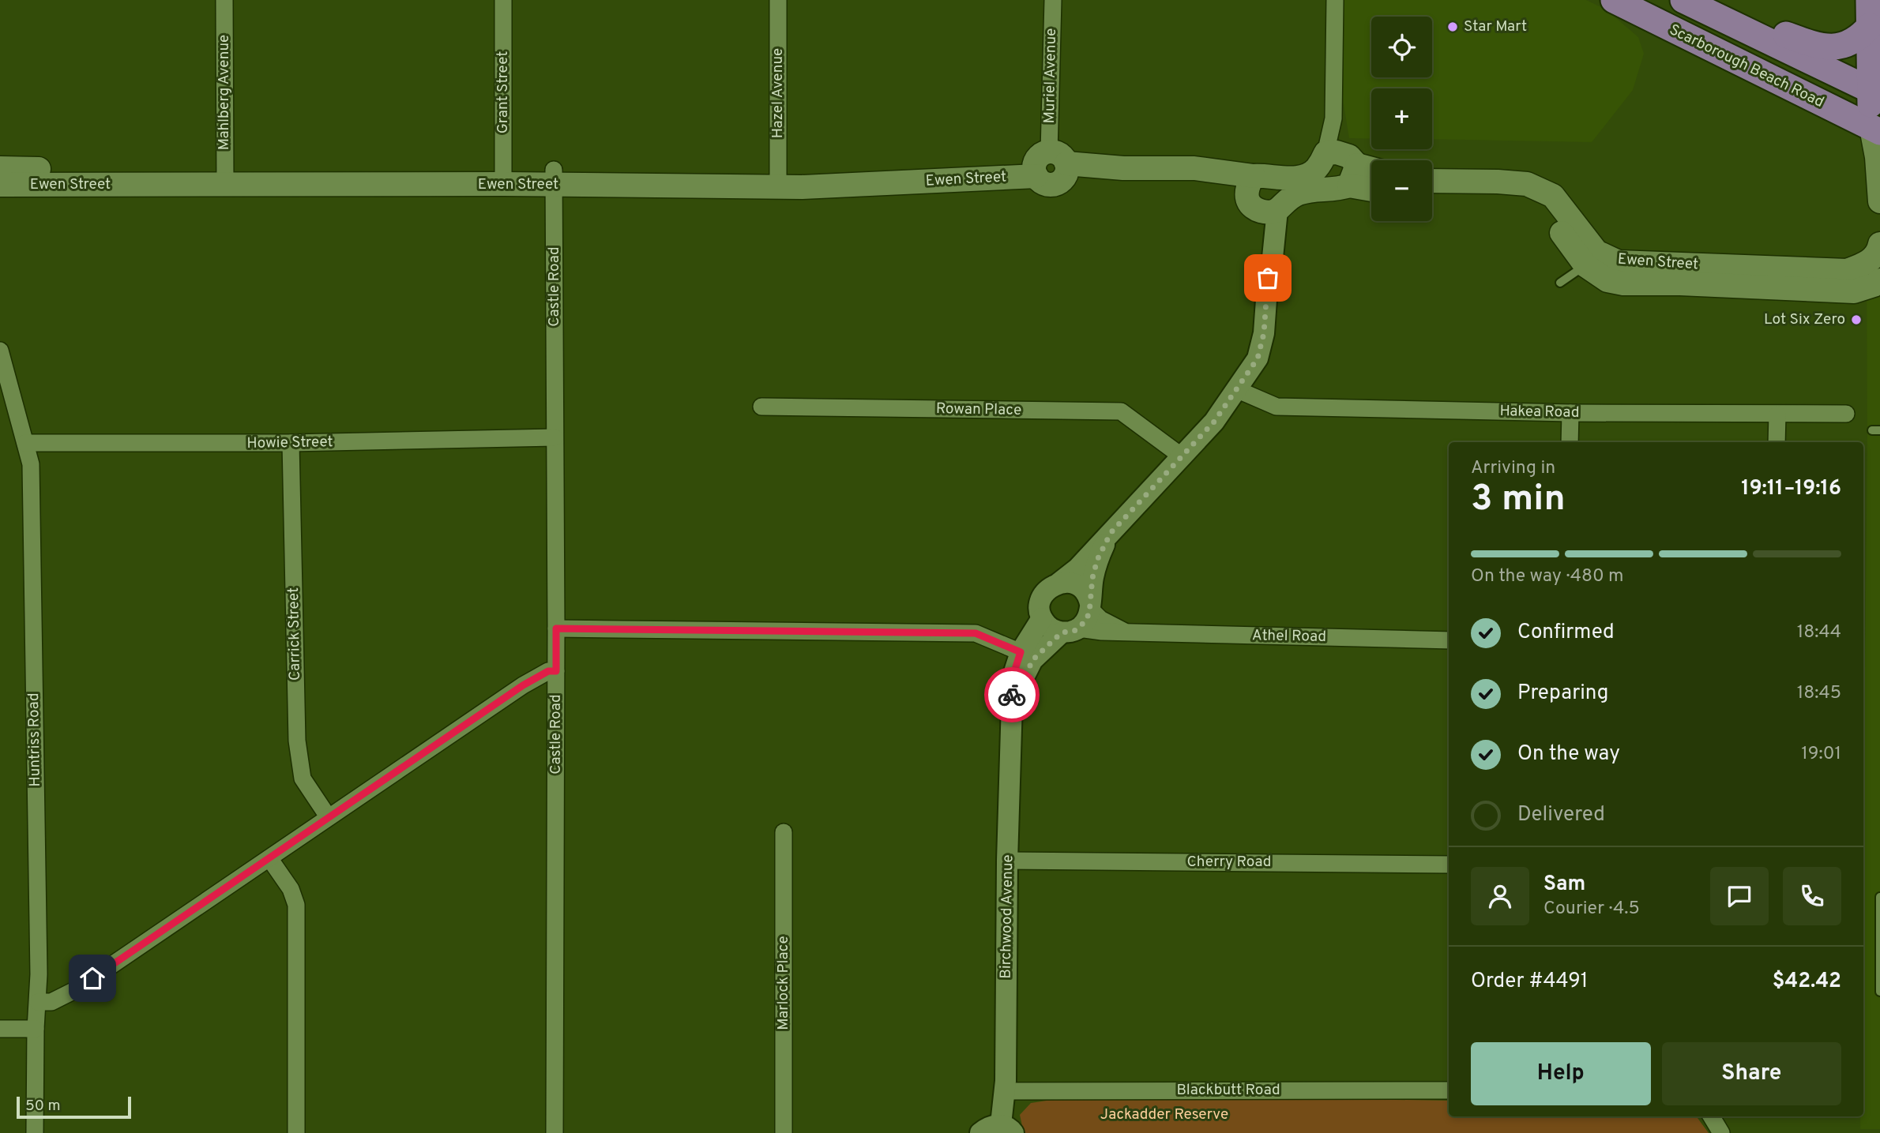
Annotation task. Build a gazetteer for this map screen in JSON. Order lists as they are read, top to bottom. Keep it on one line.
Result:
{"streets":{"main road":["Scarborough Beach Road","Ewen Street"],"street":["Muriel Avenue","Mahlberg Avenue","Grant Street","Hazel Avenue","Castle Road","Rowan Place","Hakea Road","Howie Street","Carrick Street","Athel Road","Huntriss Road","Cherry Road","Birchwood Avenue","Marlock Place","Blackbutt Road"]},"crossings":[["Muriel Avenue","Ewen Street"],["Mahlberg Avenue","Ewen Street"],["Grant Street","Ewen Street"],["Hazel Avenue","Ewen Street"],["Ewen Street","Castle Road"],["Ewen Street","Birchwood Avenue"],["Castle Road","Howie Street"],["Rowan Place","Birchwood Avenue"],["Hakea Road","Birchwood Avenue"],["Howie Street","Carrick Street"],["Howie Street","Huntriss Road"],["Athel Road","Birchwood Avenue"],["Cherry Road","Birchwood Avenue"],["Birchwood Avenue","Blackbutt Road"]],"parks":["Jackadder Reserve"],"places":["Star Mart","Lot Six Zero"],"scale_bar":"50 m","page":{"map_buttons":["+","−"],"heading":["3 min","Arriving in","19:11–19:16"],"panel":["Sam","Courier · 4.5","Order #4491","$42.42"],"bar":"On the way · 480 m","list":[["Confirmed","18:44"],["Preparing","18:45"],["On the way","19:01"],"Delivered"],"buttons":["Help","Share"],"scale":"50 m"}}
